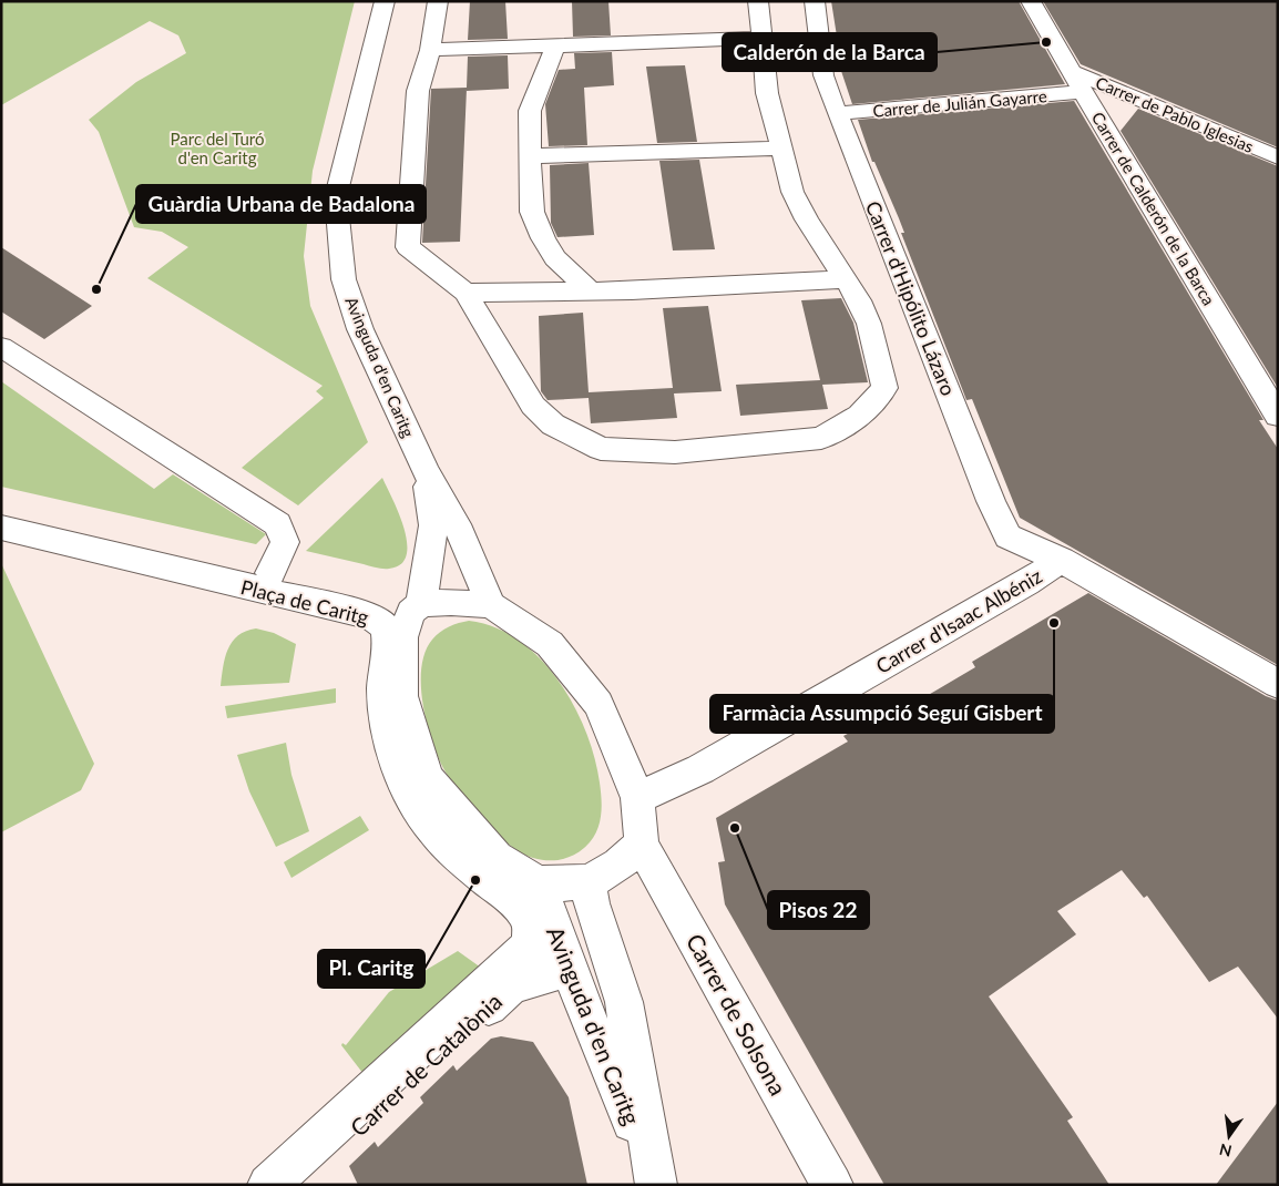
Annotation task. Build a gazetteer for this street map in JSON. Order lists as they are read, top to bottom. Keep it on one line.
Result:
{"streets":{"street":["Carrer de Julián Gayarre","Carrer de Pablo Iglesias","Carrer de Calderón de la Barca","Carrer d'Hipólito Lázaro","Avinguda d'en Caritg","Plaça de Caritg","Carrer d'Isaac Albéniz","Carrer de Solsona","Carrer de Catalònia"]},"crossings":[["Carrer de Julián Gayarre","Carrer de Calderón de la Barca"],["Carrer de Julián Gayarre","Carrer d'Hipólito Lázaro"],["Carrer de Pablo Iglesias","Carrer de Calderón de la Barca"],["Carrer d'Hipólito Lázaro","Carrer d'Isaac Albéniz"],["Avinguda d'en Caritg","Plaça de Caritg"],["Avinguda d'en Caritg","Carrer de Catalònia"]],"parks":["Parc del Turó d'en Caritg"],"places":["Calderón de la Barca","Guàrdia Urbana de Badalona","Farmàcia Assumpció Seguí Gisbert","Pisos 22","Pl. Caritg"],"north":"bottom"}
